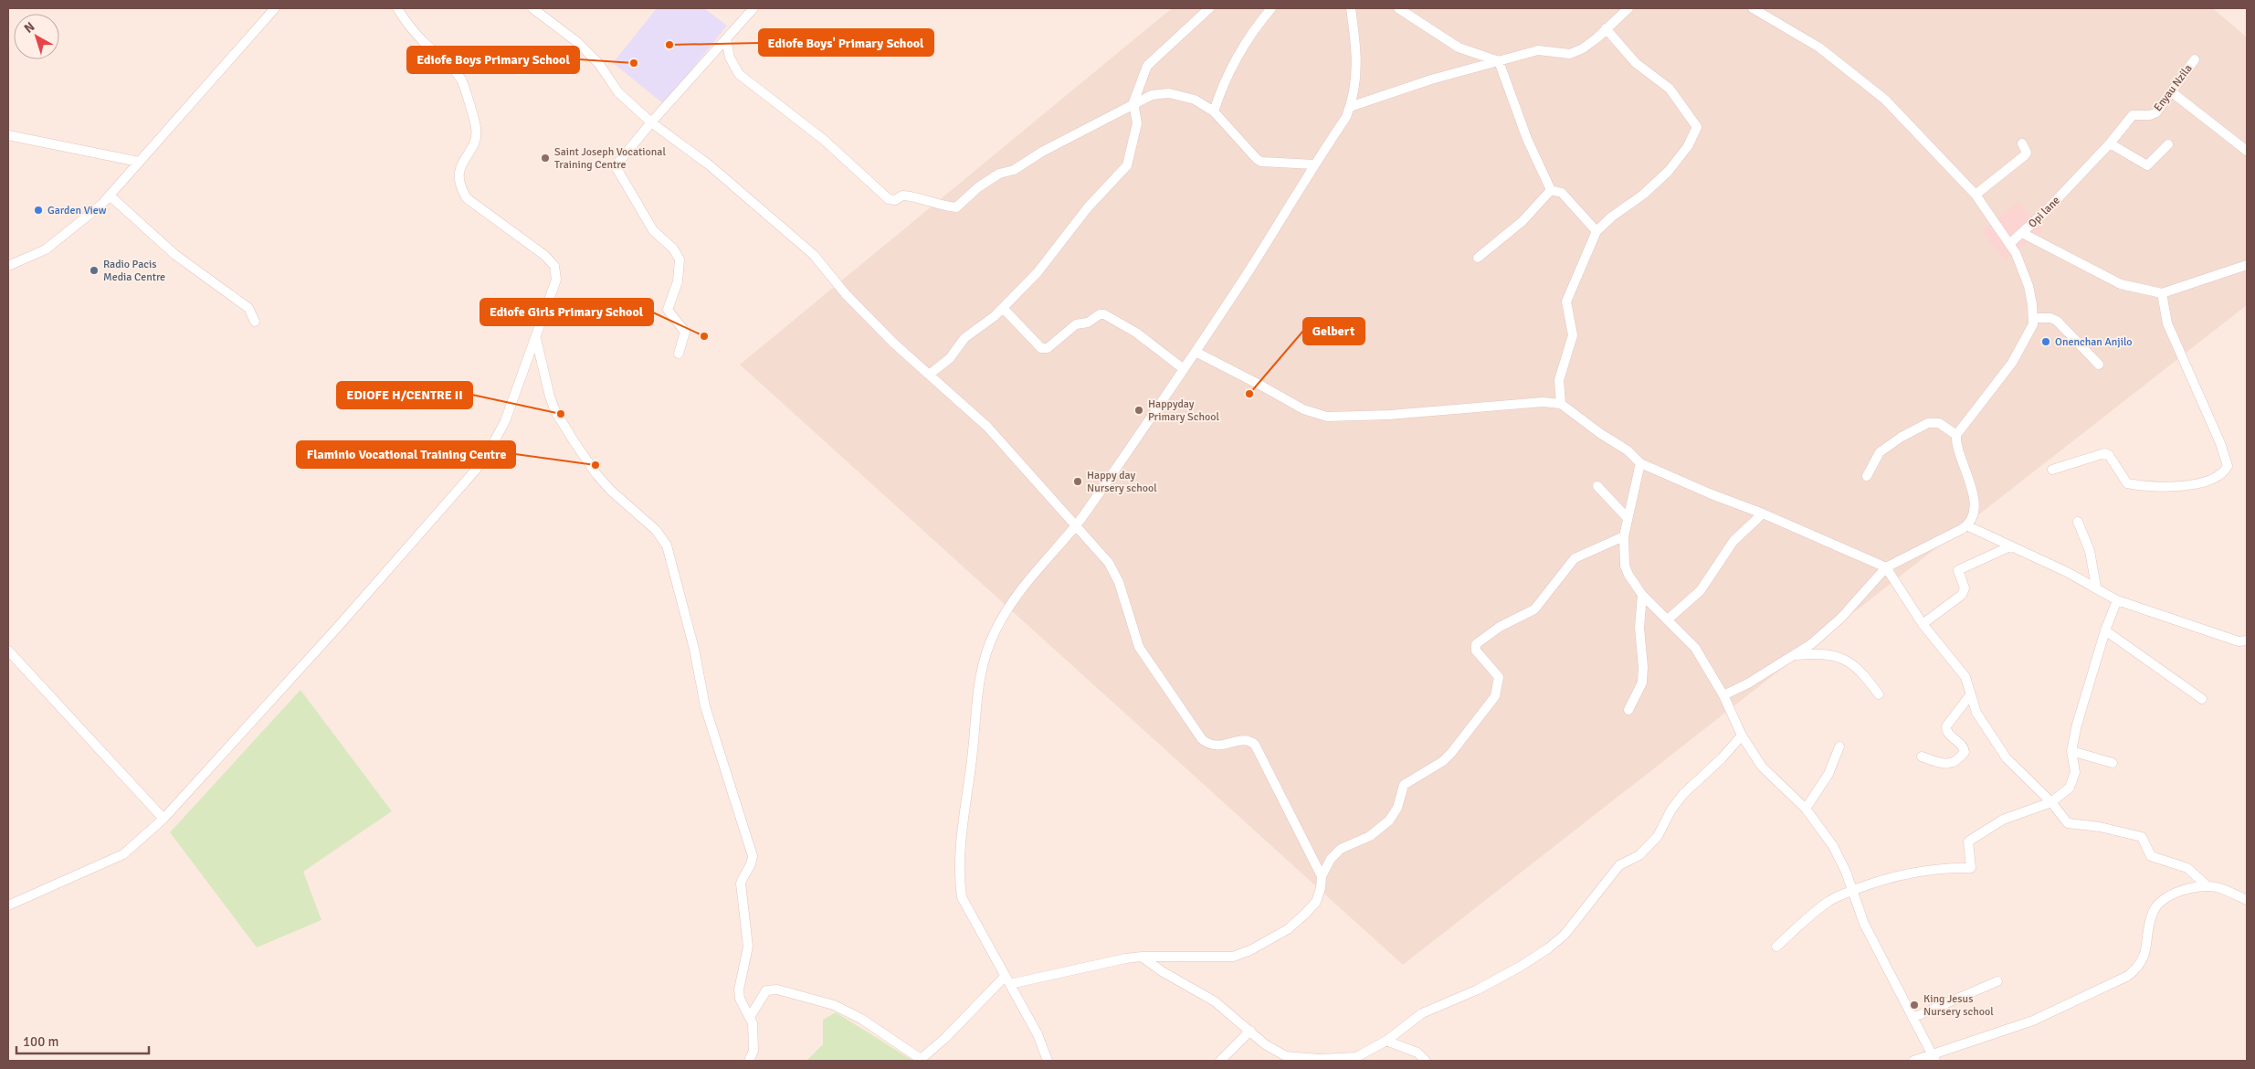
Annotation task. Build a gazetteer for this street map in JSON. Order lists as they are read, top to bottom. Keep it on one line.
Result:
{"streets":{"street":["Enyau Nzila","Opi lane"]},"crossings":[["Enyau Nzila","Opi lane"]],"places":["Ediofe Boys' Primary School","Ediofe Boys Primary School","Saint Joseph Vocational Training Centre","Garden View","Radio Pacis Media Centre","Ediofe Girls Primary School","Onenchan Anjilo","Gelbert","Happyday Primary School","EDIOFE H/CENTRE II","Flaminio Vocational Training Centre","Happy day Nursery school","King Jesus Nursery school"],"scale_bar":"100 m","north":"top left"}
